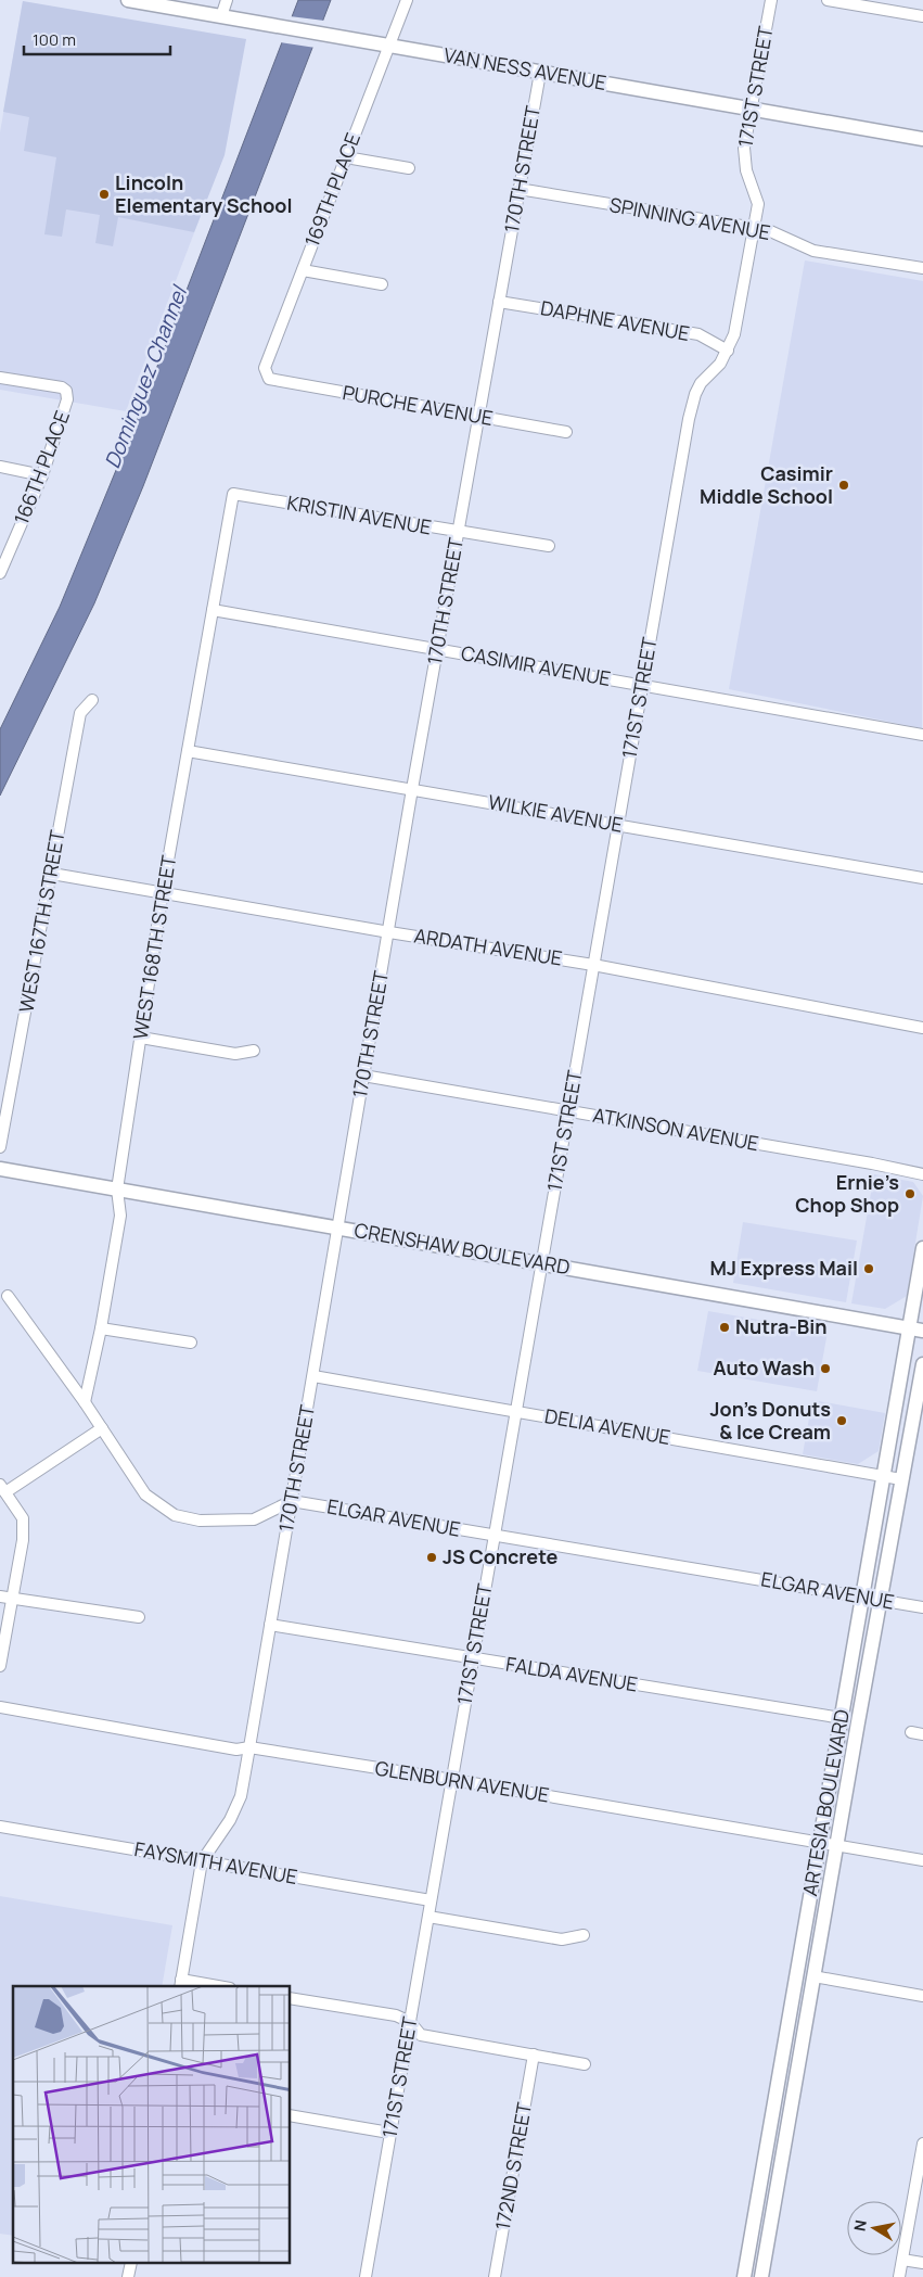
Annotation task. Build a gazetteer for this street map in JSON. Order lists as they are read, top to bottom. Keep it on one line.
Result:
{"streets":{"main road":["VAN NESS AVENUE","CRENSHAW BOULEVARD","ARTESIA BOULEVARD"],"street":["171ST STREET","170TH STREET","169TH PLACE","SPINNING AVENUE","DAPHNE AVENUE","PURCHE AVENUE","166TH PLACE","KRISTIN AVENUE","CASIMIR AVENUE","WILKIE AVENUE","WEST 167TH STREET","WEST 168TH STREET","ARDATH AVENUE","ATKINSON AVENUE","DELIA AVENUE","ELGAR AVENUE","FALDA AVENUE","GLENBURN AVENUE","FAYSMITH AVENUE","172ND STREET"]},"crossings":[["VAN NESS AVENUE","171ST STREET"],["VAN NESS AVENUE","170TH STREET"],["VAN NESS AVENUE","169TH PLACE"],["171ST STREET","SPINNING AVENUE"],["171ST STREET","DAPHNE AVENUE"],["171ST STREET","CASIMIR AVENUE"],["171ST STREET","WILKIE AVENUE"],["171ST STREET","ARDATH AVENUE"],["171ST STREET","ATKINSON AVENUE"],["171ST STREET","CRENSHAW BOULEVARD"],["171ST STREET","DELIA AVENUE"],["171ST STREET","ELGAR AVENUE"],["171ST STREET","FALDA AVENUE"],["171ST STREET","GLENBURN AVENUE"],["171ST STREET","FAYSMITH AVENUE"],["170TH STREET","SPINNING AVENUE"],["170TH STREET","DAPHNE AVENUE"],["170TH STREET","PURCHE AVENUE"],["170TH STREET","KRISTIN AVENUE"],["170TH STREET","CASIMIR AVENUE"],["170TH STREET","WILKIE AVENUE"],["170TH STREET","ARDATH AVENUE"],["170TH STREET","ATKINSON AVENUE"],["170TH STREET","CRENSHAW BOULEVARD"],["170TH STREET","DELIA AVENUE"],["170TH STREET","ELGAR AVENUE"],["170TH STREET","FALDA AVENUE"],["170TH STREET","GLENBURN AVENUE"],["170TH STREET","FAYSMITH AVENUE"],["169TH PLACE","PURCHE AVENUE"],["KRISTIN AVENUE","WEST 168TH STREET"],["CASIMIR AVENUE","WEST 168TH STREET"],["WILKIE AVENUE","WEST 168TH STREET"],["WEST 167TH STREET","ARDATH AVENUE"],["WEST 168TH STREET","ARDATH AVENUE"],["WEST 168TH STREET","CRENSHAW BOULEVARD"],["CRENSHAW BOULEVARD","ARTESIA BOULEVARD"],["DELIA AVENUE","ARTESIA BOULEVARD"],["ELGAR AVENUE","ARTESIA BOULEVARD"],["FALDA AVENUE","ARTESIA BOULEVARD"],["GLENBURN AVENUE","ARTESIA BOULEVARD"]],"water":["Dominguez Channel"],"places":["Lincoln Elementary School","Casimir Middle School","Ernie’s Chop Shop","MJ Express Mail","Nutra-Bin","Auto Wash","Jon's Donuts & Ice Cream","JS Concrete"],"scale_bar":"100 m","north":"left"}
